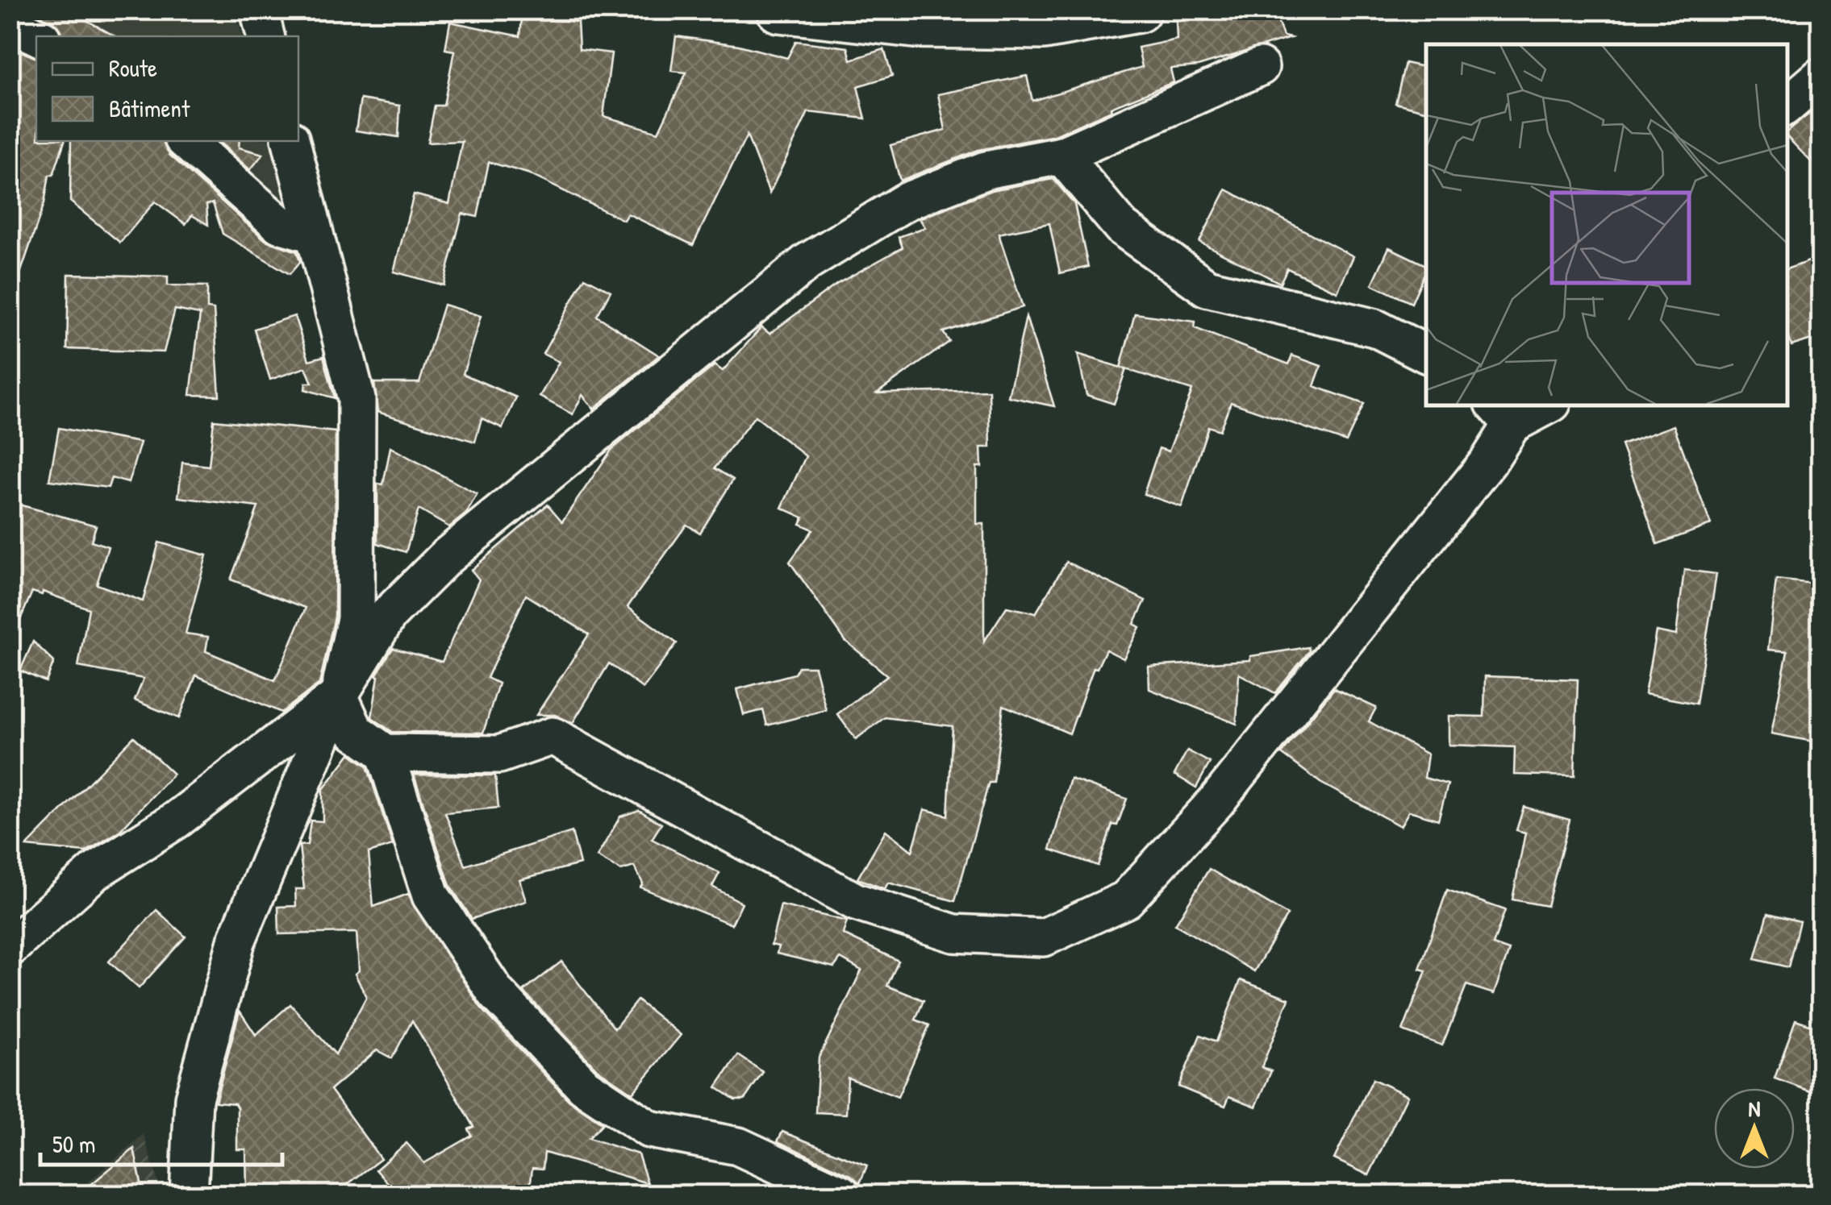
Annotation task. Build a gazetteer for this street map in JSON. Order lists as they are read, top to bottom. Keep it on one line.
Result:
{"legend":["Route","Bâtiment"],"scale_bar":"50 m","north":"top"}
